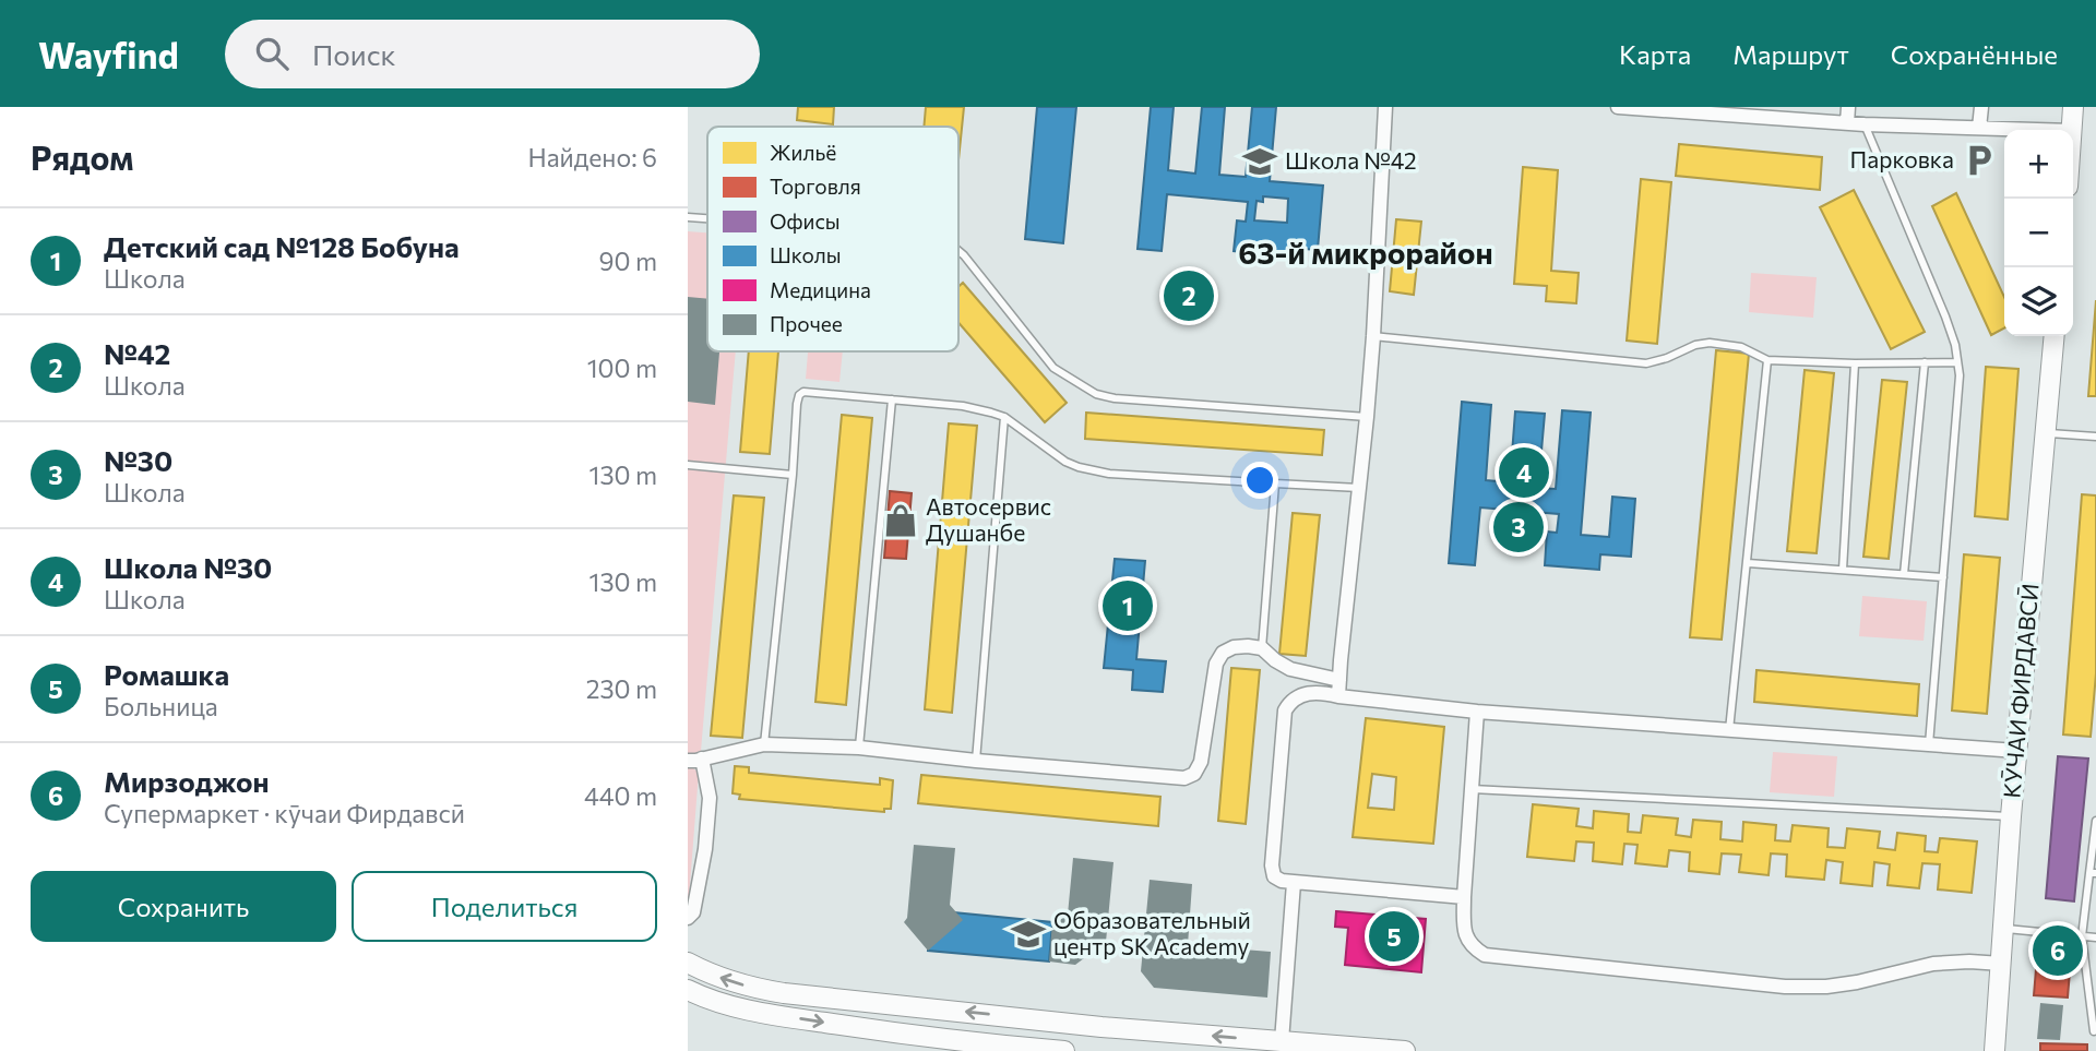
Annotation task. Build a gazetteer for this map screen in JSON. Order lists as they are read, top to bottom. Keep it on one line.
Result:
{"streets":{"main road":["КӮЧАИ ФИРДАВСӢ"]},"districts":["63-й микрорайон"],"places":{"parking":["Парковка"],"school or university":["Школа №42","Образовательный центр SK Academy"],"shop":["Автосервис Душанбе"]},"legend":["Жильё","Торговля","Офисы","Школы","Медицина","Прочее"],"page":{"header":"Wayfind","search":"Поиск","nav":["Карта","Маршрут","Сохранённые"],"heading":["Рядом","Найдено: 6"],"map_buttons":["+","−"],"list":[{"mark":"1","name":"Детский сад №128 Бобуна","note":"Школа","value":"90 m"},{"mark":"2","name":"№42","note":"Школа","value":"100 m"},{"mark":"3","name":"№30","note":"Школа","value":"130 m"},{"mark":"4","name":"Школа №30","note":"Школа","value":"130 m"},{"mark":"5","name":"Ромашка","note":"Больница","value":"230 m"},{"mark":"6","name":"Мирзоджон","note":"Супермаркет · кӯчаи Фирдавсӣ","value":"440 m"}],"pins":["2","4","3","1","5","6"],"buttons":["Сохранить","Поделиться"]}}
